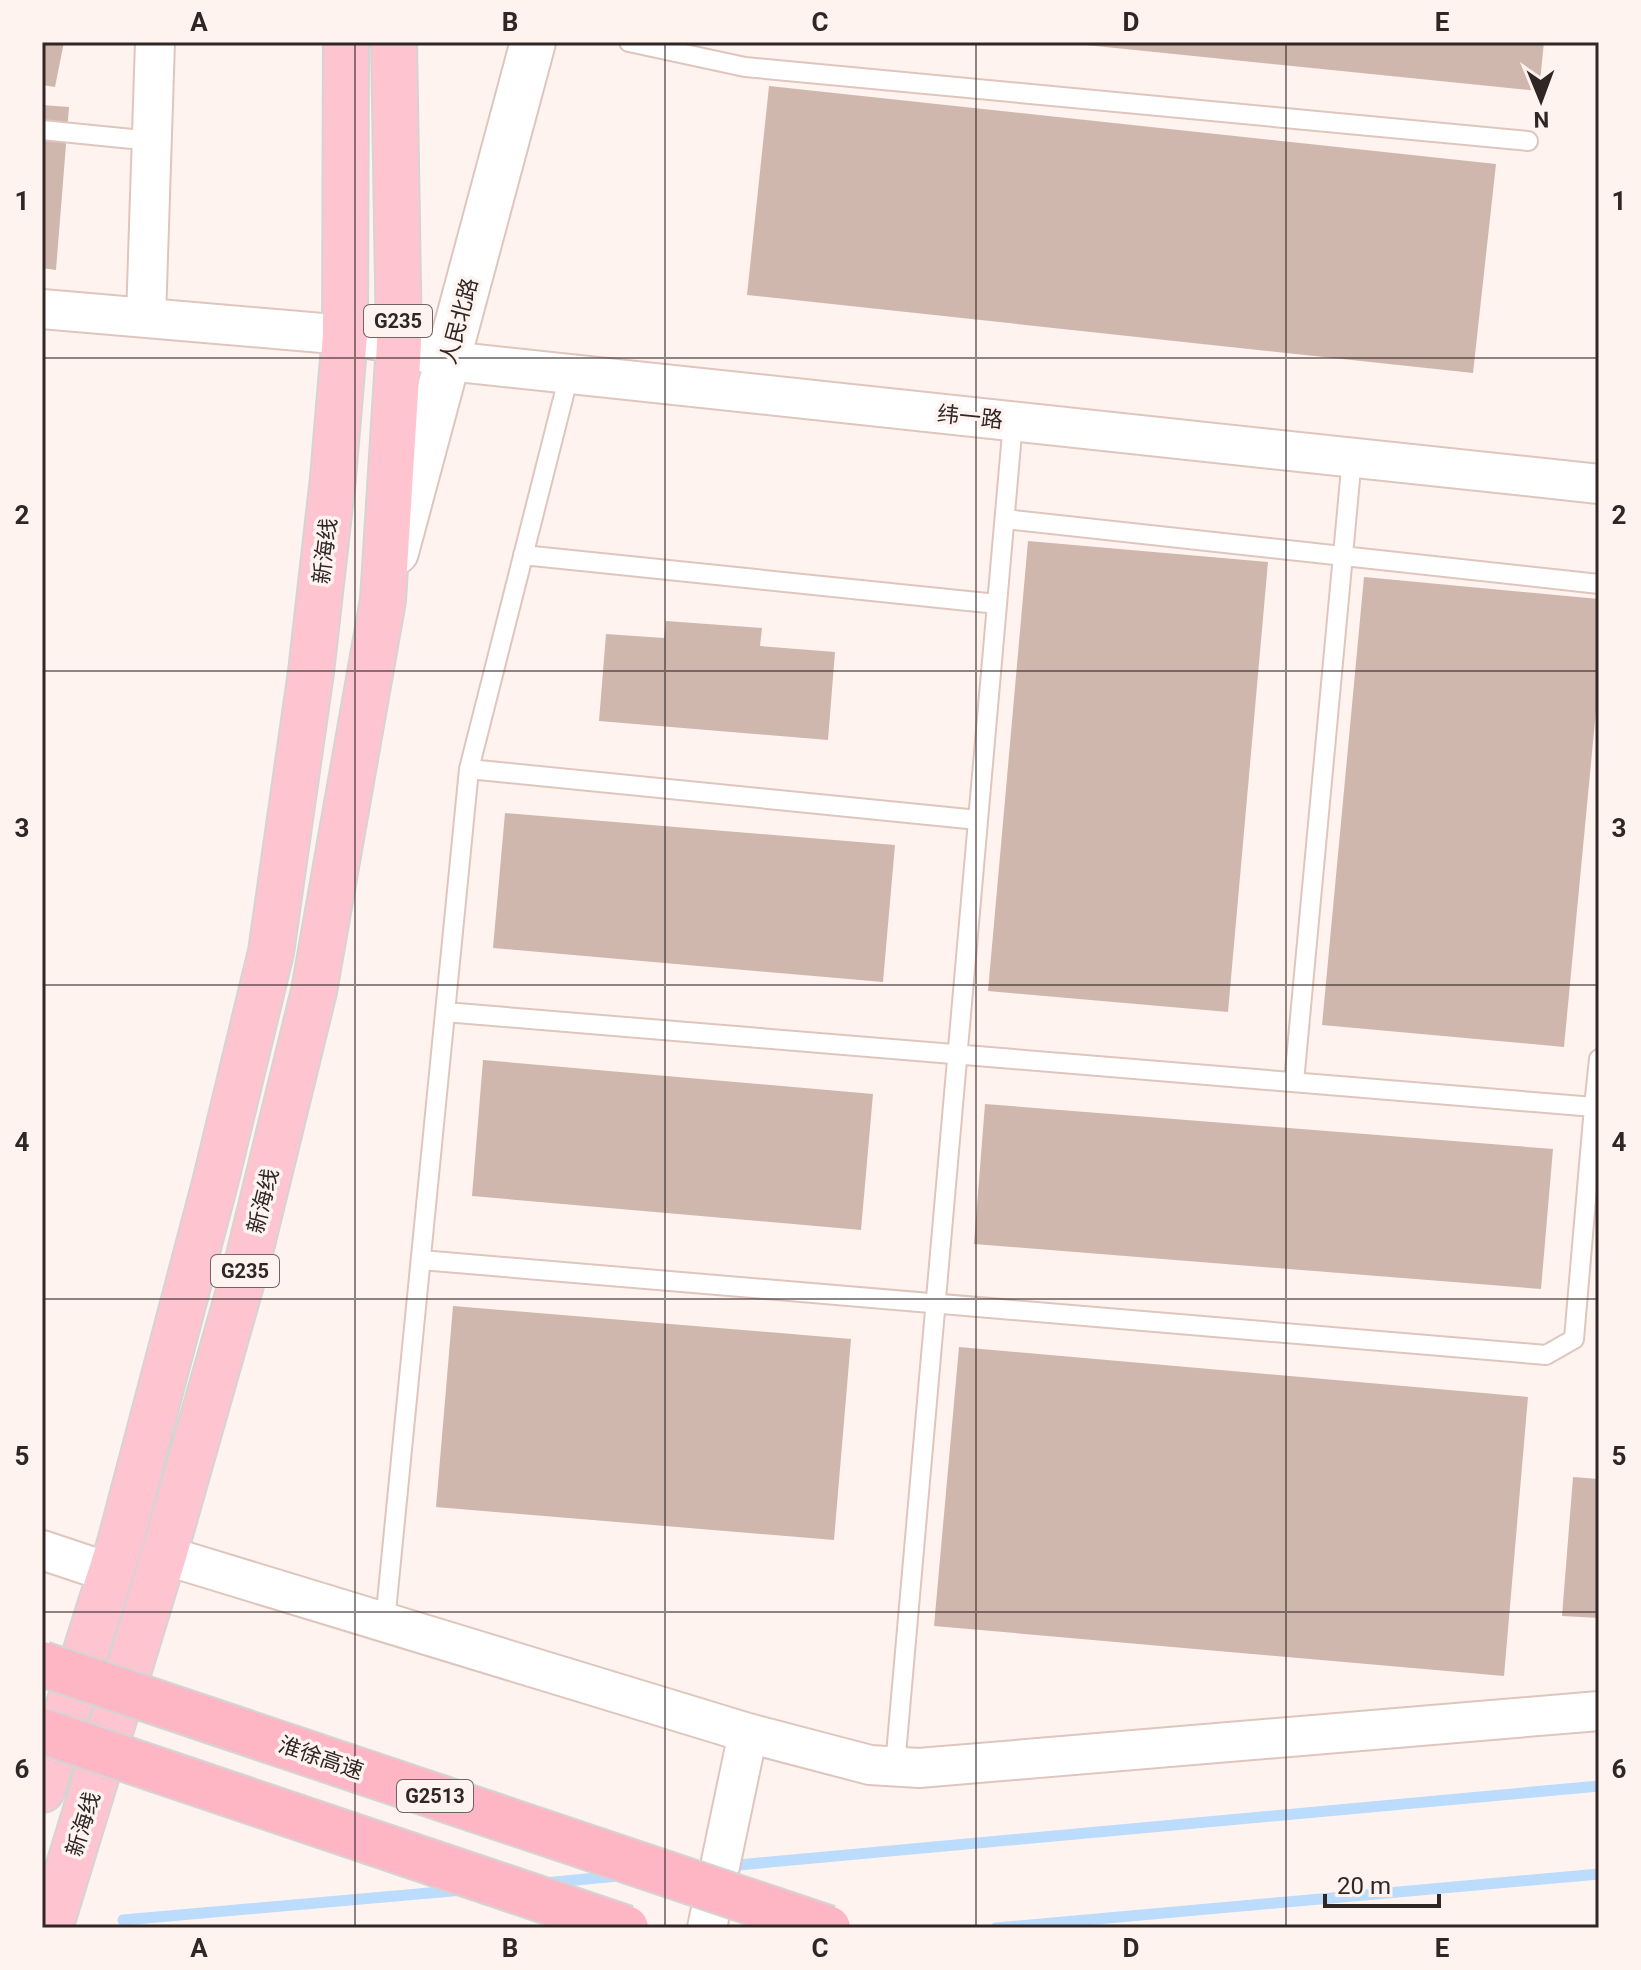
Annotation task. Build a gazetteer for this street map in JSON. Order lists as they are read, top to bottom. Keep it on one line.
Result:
{"streets":{"highway":["G235","新海线","淮徐高速","G2513"],"main road":["人民北路"],"street":["纬一路"]},"crossings":[["G235","人民北路"],["G235","纬一路"],["G235","新海线"],["人民北路","纬一路"],["人民北路","新海线"],["纬一路","新海线"]],"scale_bar":"20 m","north":"bottom","grid":{"columns":["A","B","C","D","E"],"rows":["1","2","3","4","5","6"]}}
